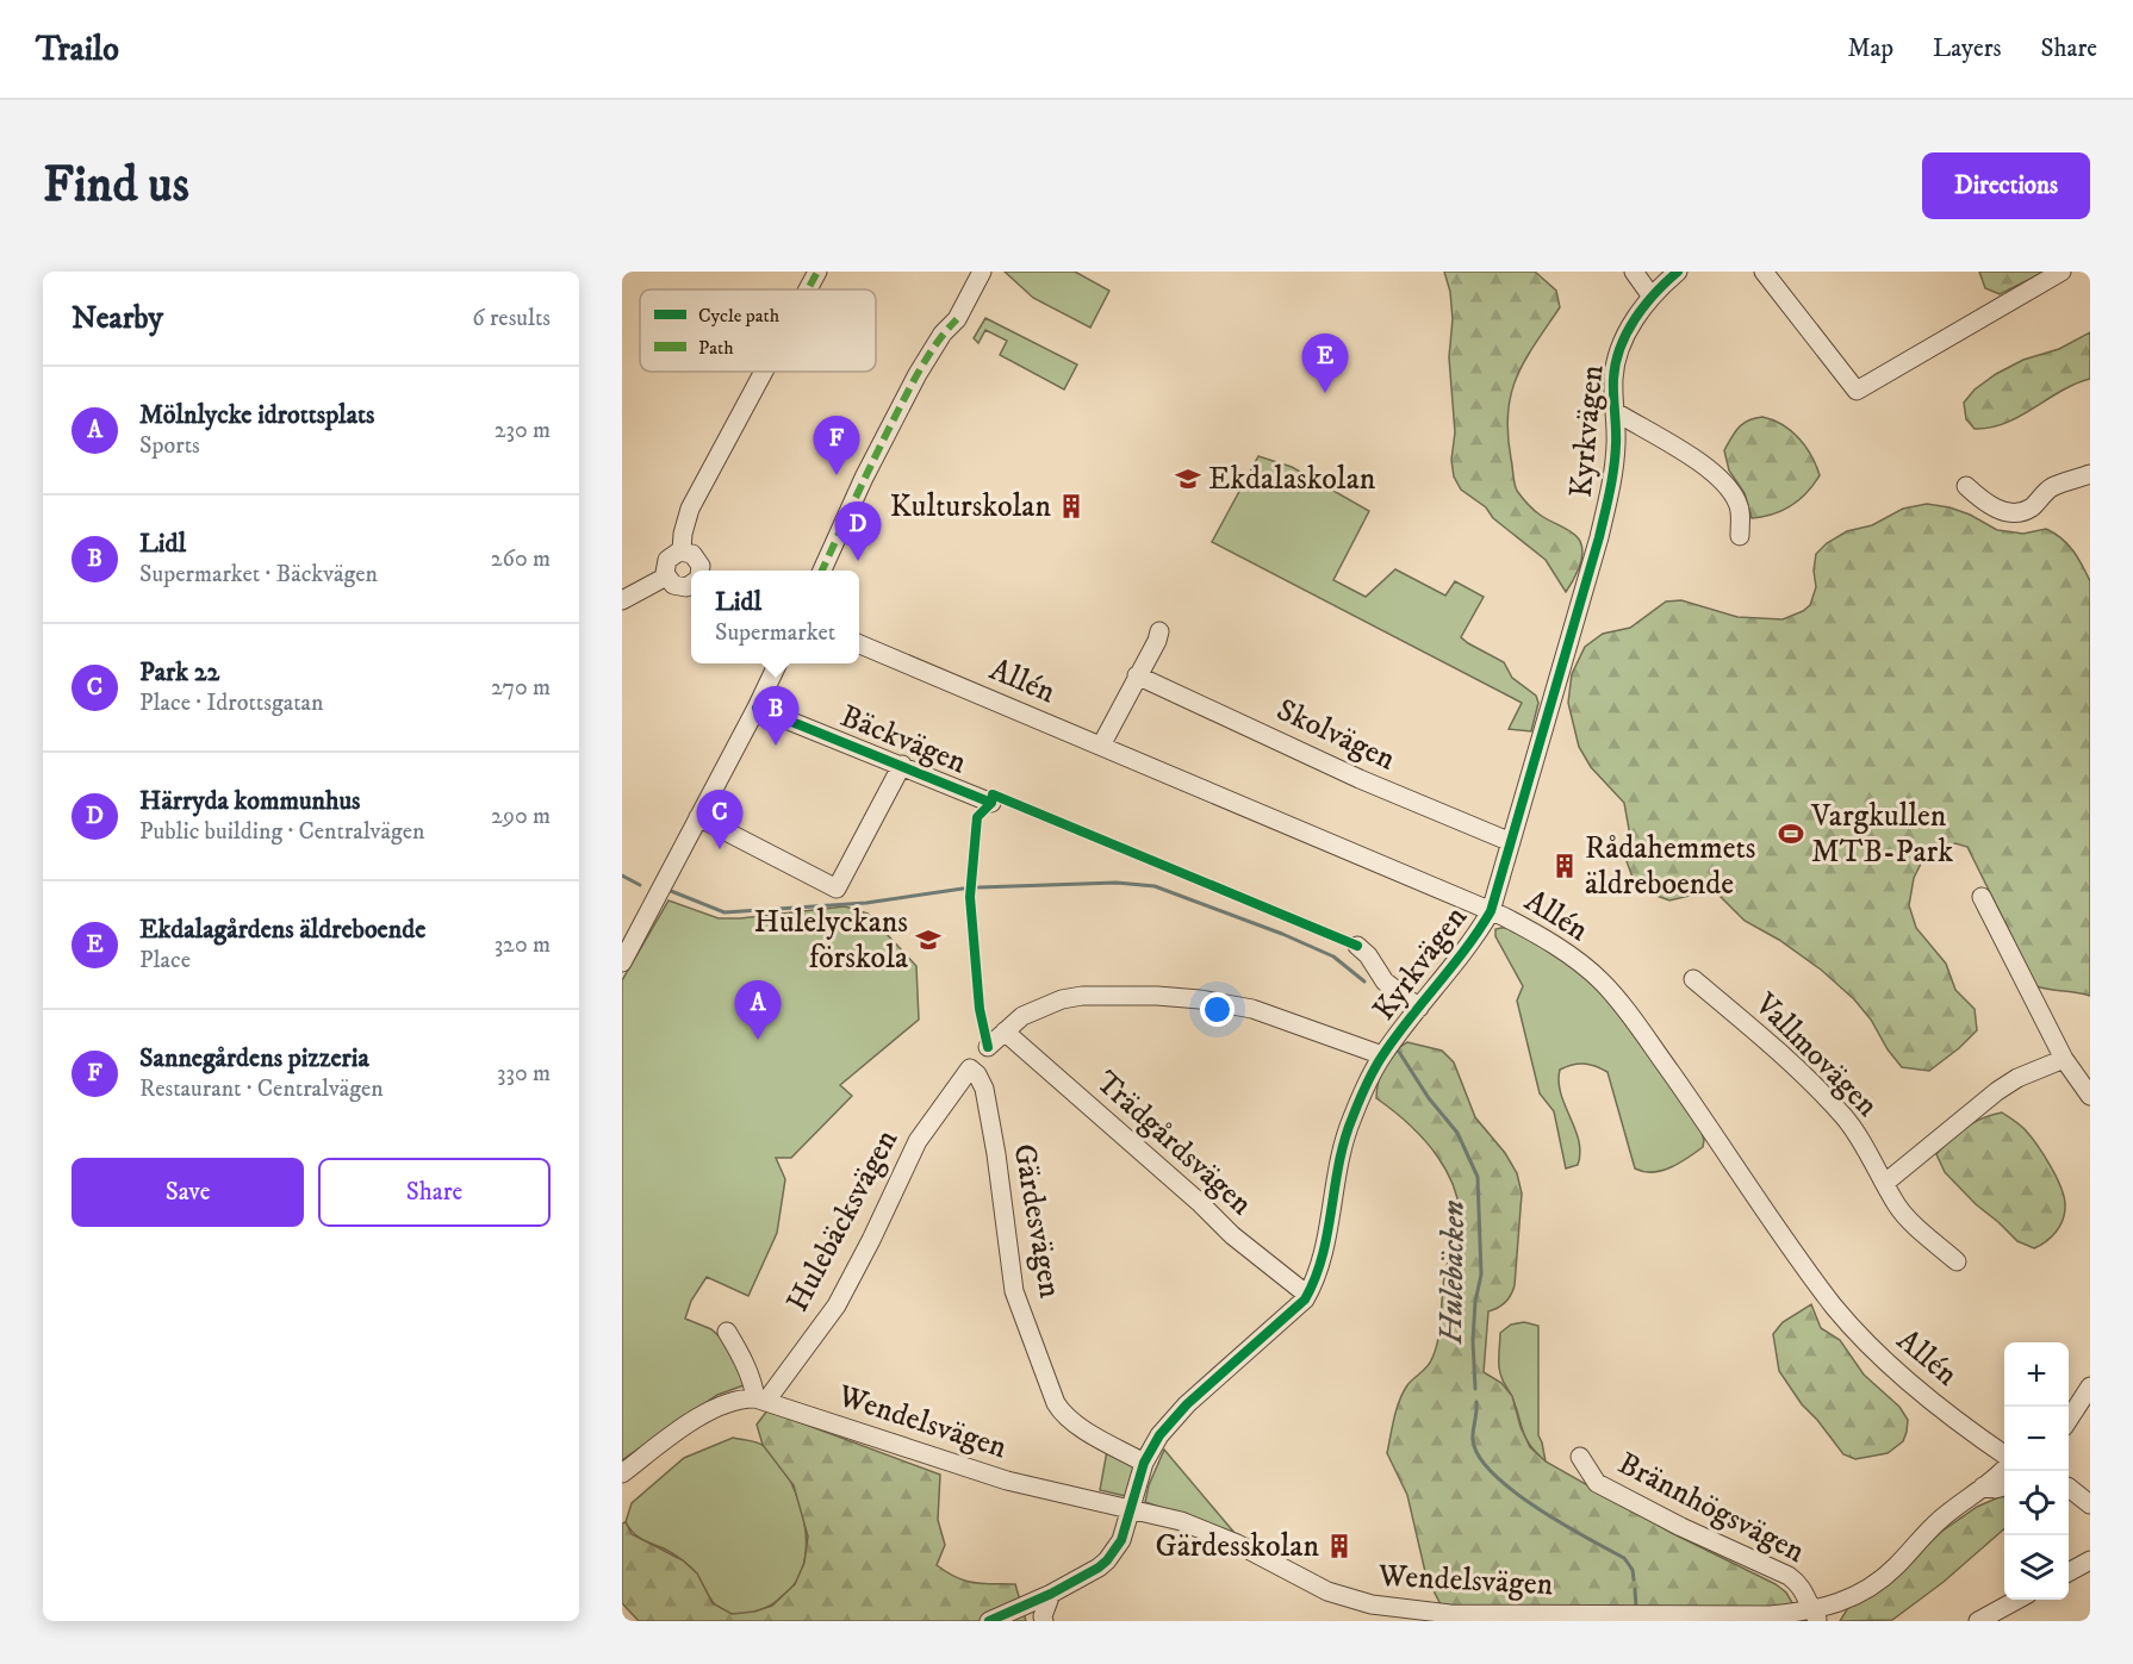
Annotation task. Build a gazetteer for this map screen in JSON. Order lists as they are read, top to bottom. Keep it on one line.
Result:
{"streets":{"street":["Kyrkvägen","Allén","Skolvägen","Bäckvägen","Vallmovägen","Trädgårdsvägen","Hulebäcksvägen","Gärdesvägen","Wendelsvägen","Brännhögsvägen"]},"crossings":[["Kyrkvägen","Allén"],["Kyrkvägen","Skolvägen"],["Kyrkvägen","Trädgårdsvägen"],["Kyrkvägen","Gärdesvägen"],["Kyrkvägen","Wendelsvägen"],["Hulebäcksvägen","Gärdesvägen"],["Hulebäcksvägen","Wendelsvägen"],["Wendelsvägen","Brännhögsvägen"]],"water":["Hulebäcken"],"places":{"school or university":["Ekdalaskolan","Hulelyckans förskola"],"building":["Kulturskolan","Rådahemmets äldreboende","Gärdesskolan"],"sports":["Vargkullen MTB-Park"]},"legend":["Cycle path","Path"],"page":{"header":"Trailo","nav":["Map","Layers","Share"],"buttons":["Directions",["Save","Share"]],"title":"Find us","heading":["Nearby","6 results"],"pins":["E","F","D","B","C","A"],"list":[{"mark":"A","name":"Mölnlycke idrottsplats","note":"Sports","value":"230 m"},{"mark":"B","name":"Lidl","note":"Supermarket · Bäckvägen","value":"260 m"},{"mark":"C","name":"Park 22","note":"Place · Idrottsgatan","value":"270 m"},{"mark":"D","name":"Härryda kommunhus","note":"Public building · Centralvägen","value":"290 m"},{"mark":"E","name":"Ekdalagårdens äldreboende","note":"Place","value":"320 m"},{"mark":"F","name":"Sannegårdens pizzeria","note":"Restaurant · Centralvägen","value":"330 m"}],"popup":["Lidl","Supermarket"],"map_buttons":["+","−"]}}
